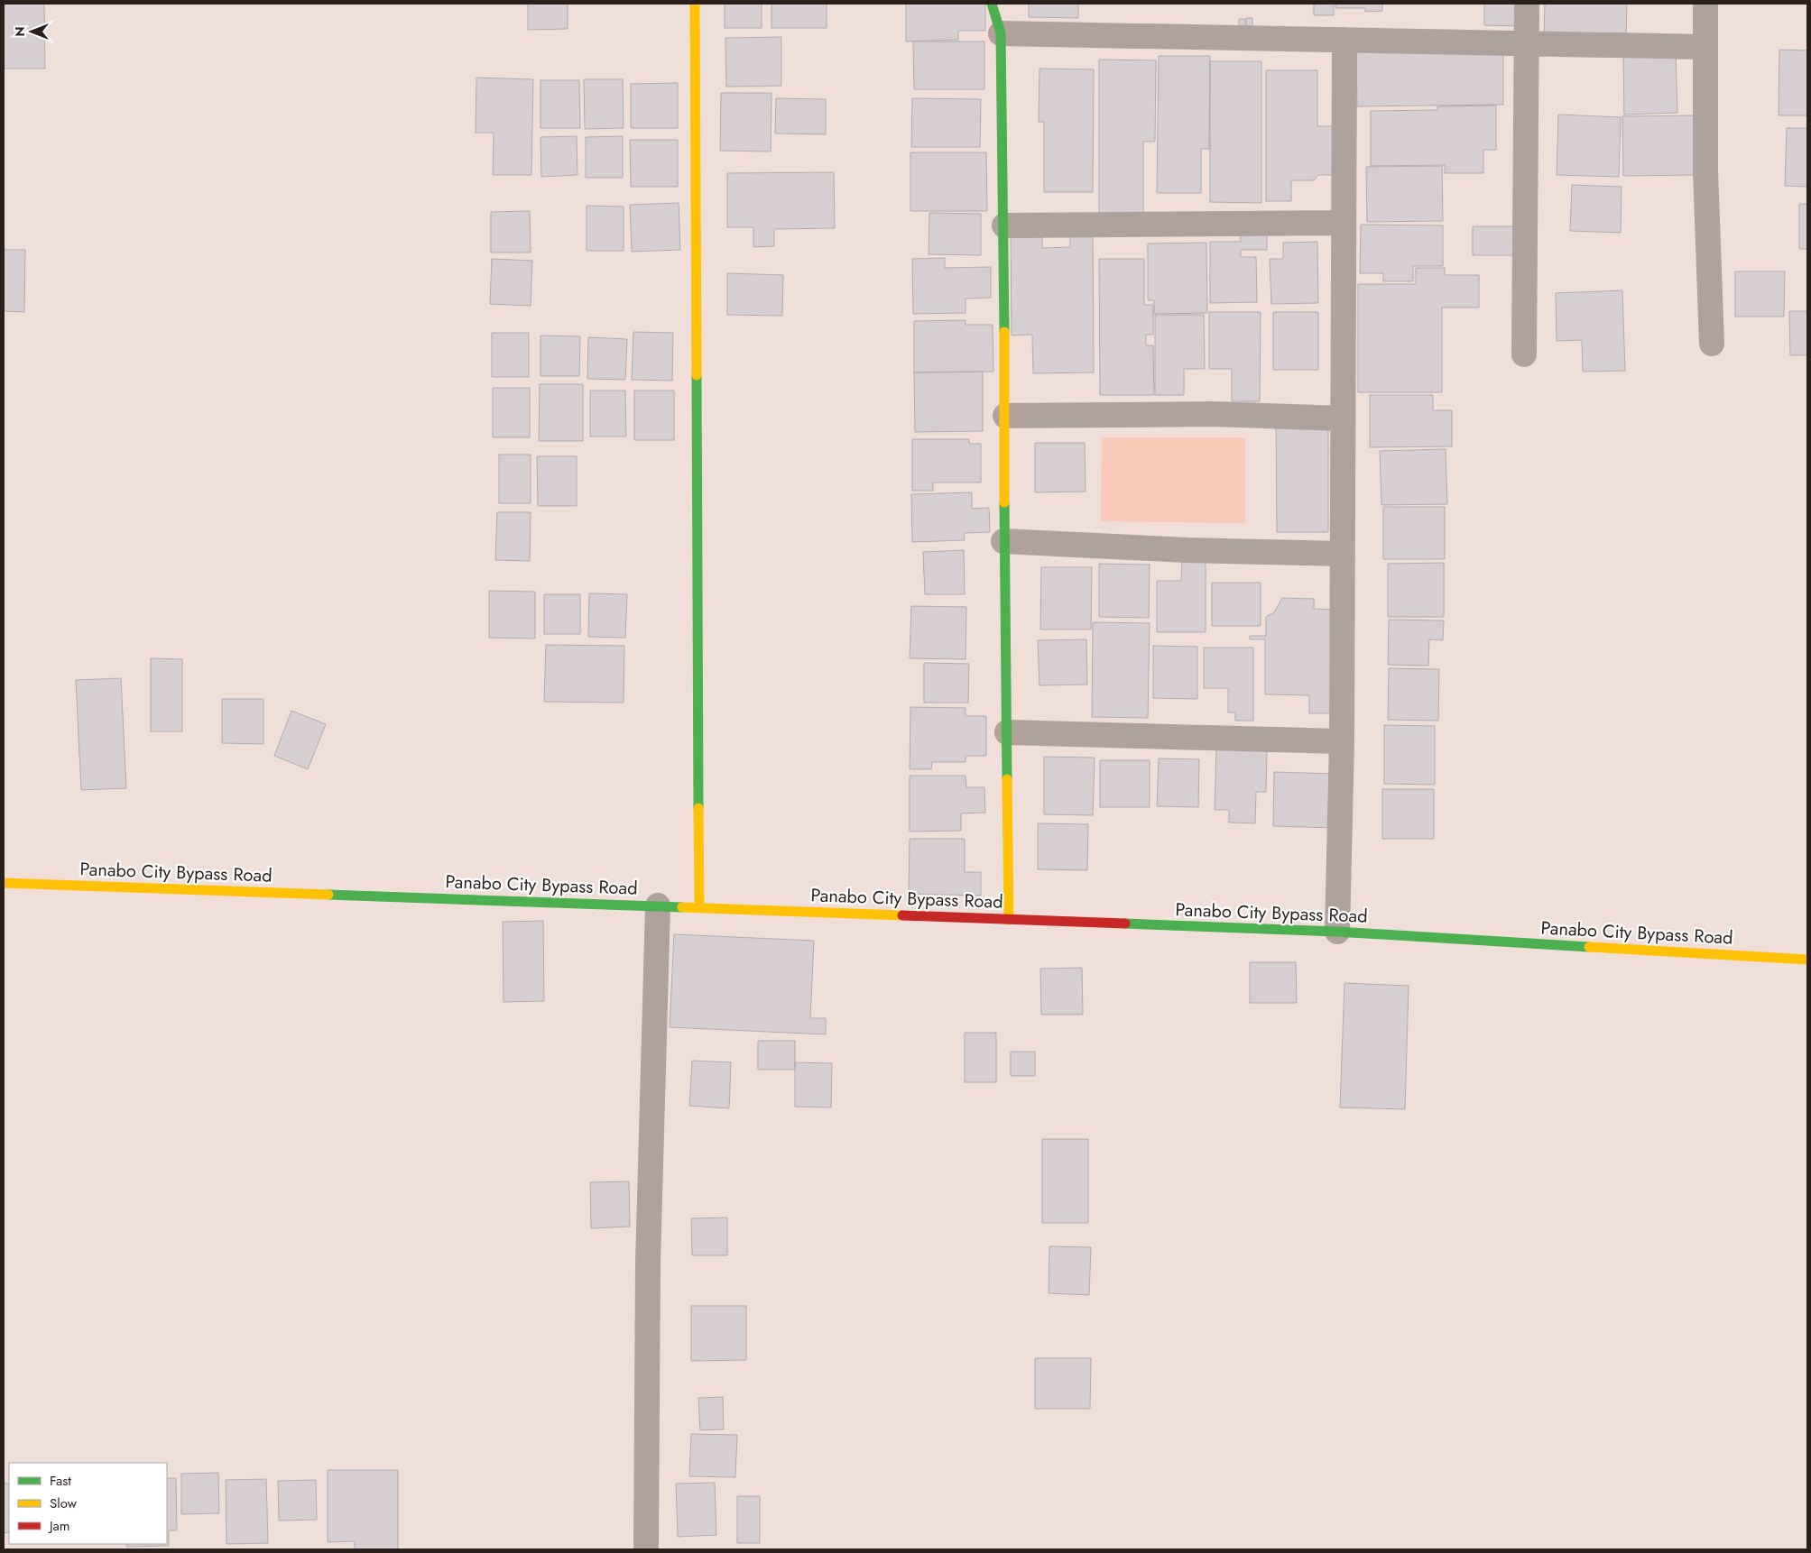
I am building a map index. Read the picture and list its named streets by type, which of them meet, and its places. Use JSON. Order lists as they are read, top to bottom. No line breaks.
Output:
{"streets":{"street":["Panabo City Bypass Road"]},"legend":["Fast","Slow","Jam"],"north":"left"}
